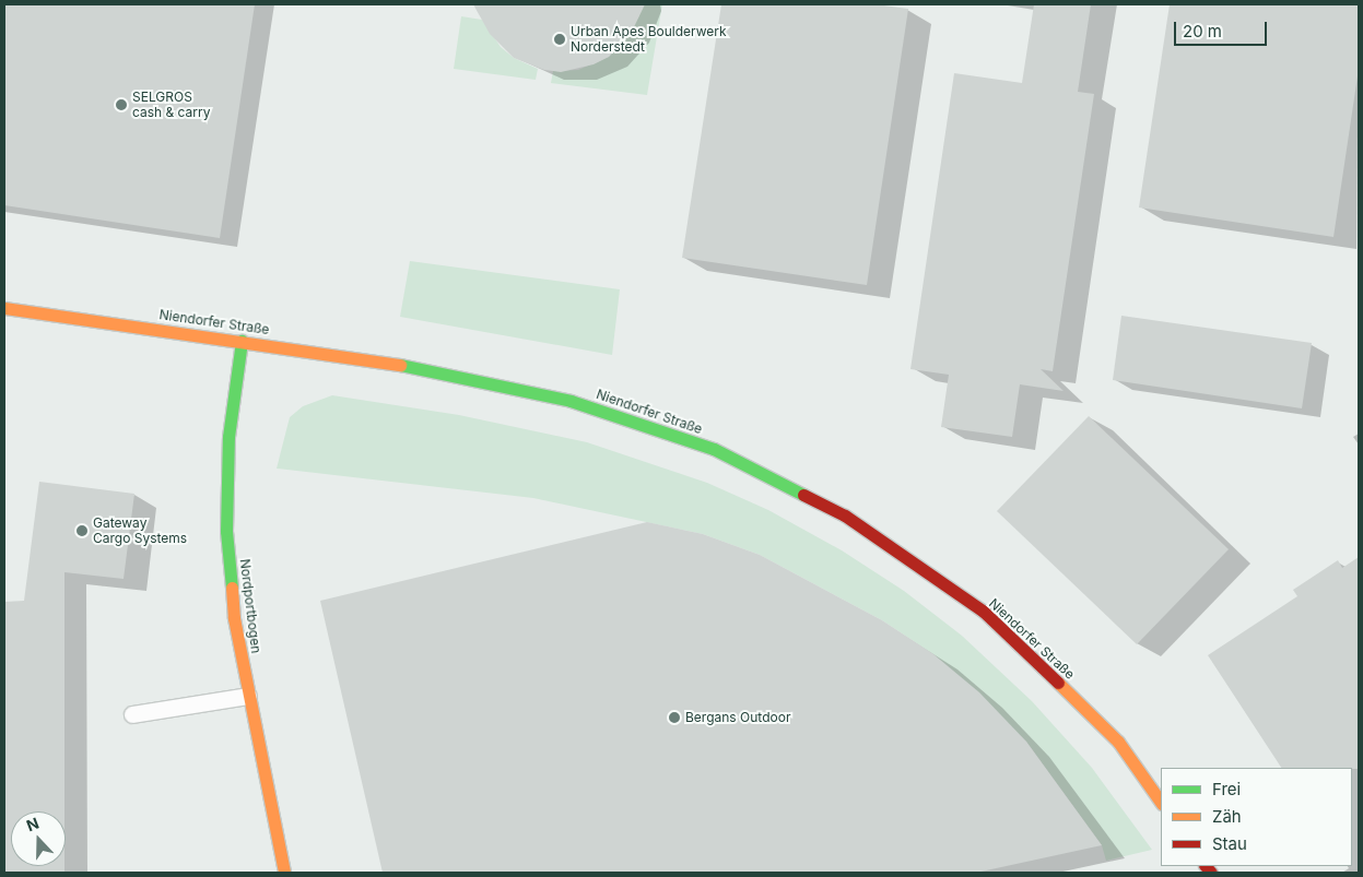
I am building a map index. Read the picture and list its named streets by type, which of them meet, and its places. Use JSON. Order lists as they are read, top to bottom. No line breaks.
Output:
{"streets":{"main road":["Niendorfer Straße","Nordportbogen"]},"crossings":[["Niendorfer Straße","Nordportbogen"]],"places":["Urban Apes Boulderwerk Norderstedt","SELGROS cash & carry","Gateway Cargo Systems","Bergans Outdoor"],"legend":["Frei","Zäh","Stau"],"scale_bar":"20 m","north":"top"}
